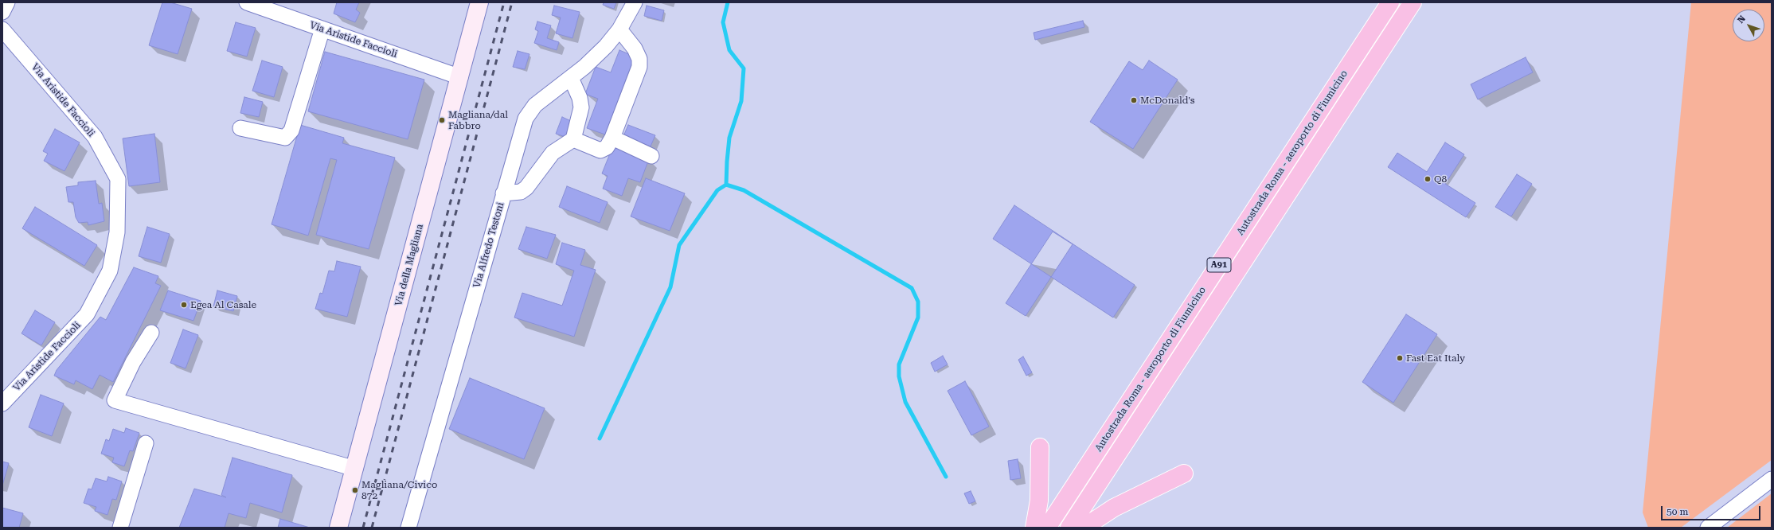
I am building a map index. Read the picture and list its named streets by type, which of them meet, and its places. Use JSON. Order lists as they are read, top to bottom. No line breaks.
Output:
{"streets":{"highway":["Autostrada Roma - aeroporto di Fiumicino","A91"],"main road":["Via della Magliana"],"street":["Via Aristide Faccioli","Via Alfredo Testoni"]},"crossings":[["Via Aristide Faccioli","Via della Magliana"]],"places":["McDonald's","Magliana/dal Fabbro","Q8","Egea Al Casale","Fast Eat Italy","Magliana/Civico 872"],"scale_bar":"50 m","north":"top left"}
